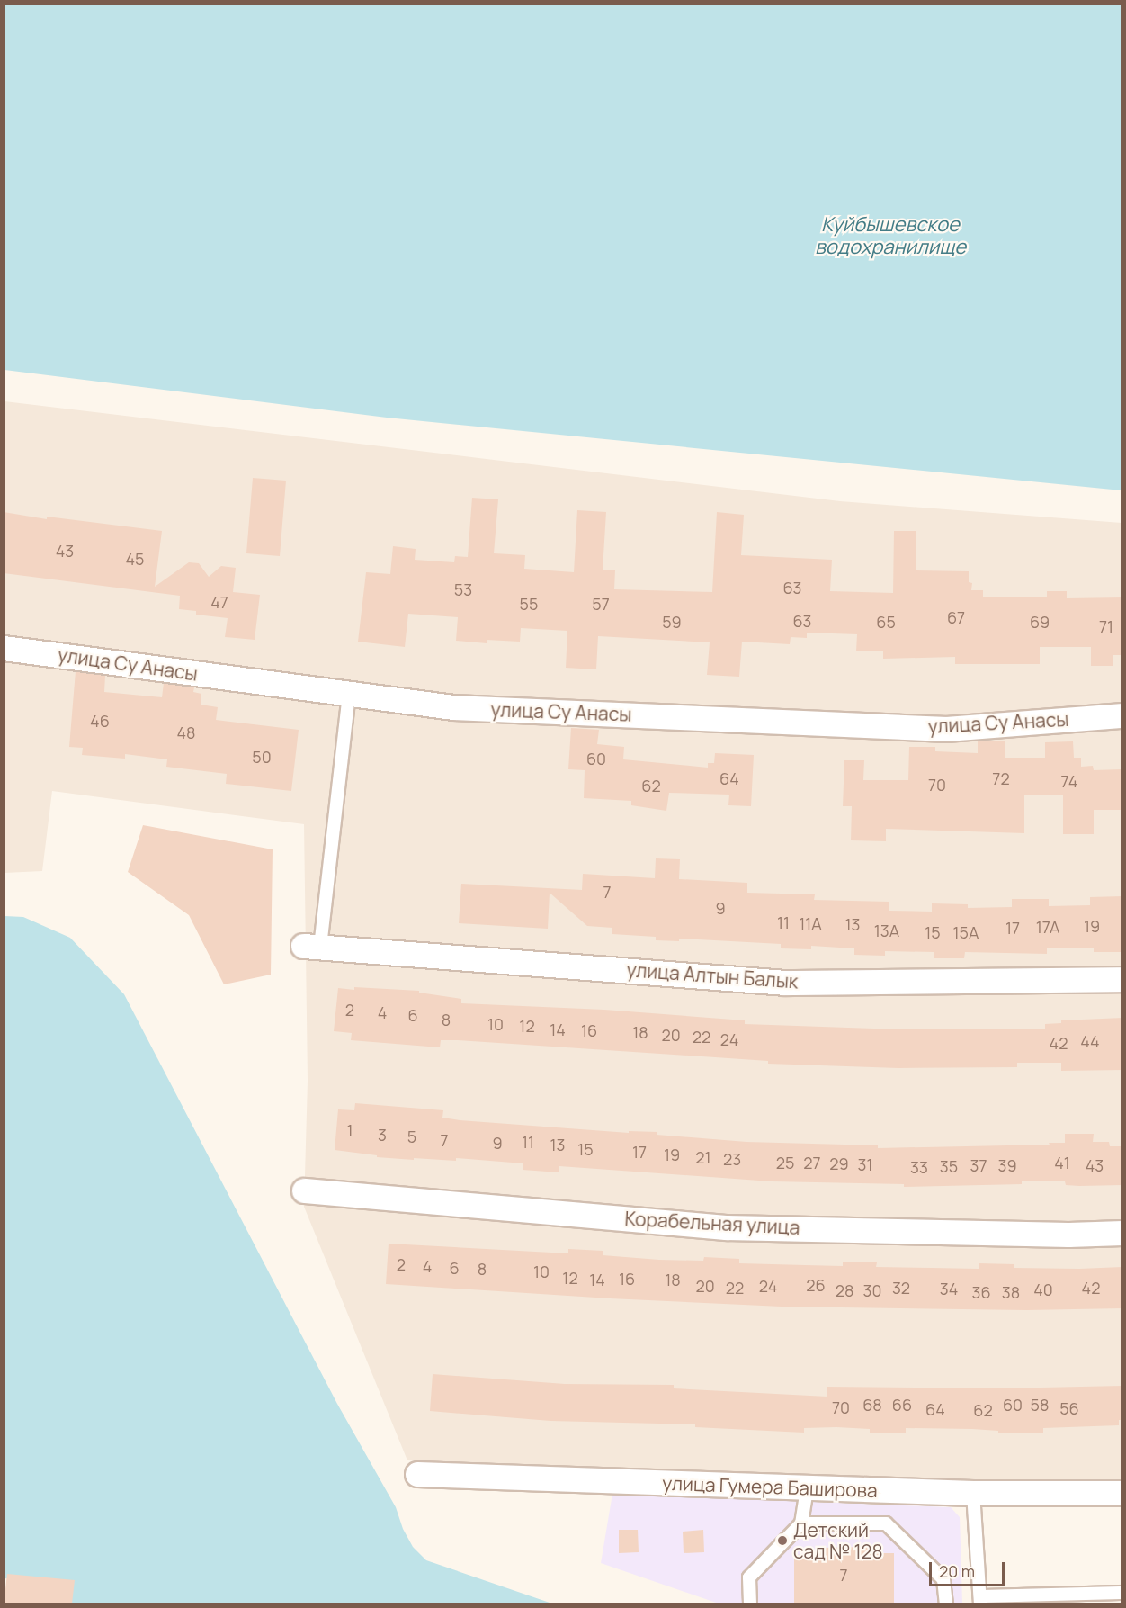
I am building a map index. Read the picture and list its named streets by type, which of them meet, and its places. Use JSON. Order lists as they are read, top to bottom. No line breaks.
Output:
{"streets":{"street":["улица Су Анасы","улица Алтын Балык","Корабельная улица","улица Гумера Баширова"]},"water":["Куйбышевское водохранилище"],"places":["Детский сад № 128"],"house_numbers":["43","45","63","53","47","55","57","67","63","59","65","69","71","46","48","50","60","64","72","74","70","62","7","9","11","11А","13","19","17А","17","13А","15","15А","2","4","6","8","10","12","14","16","18","20","22","24","44","42","1","3","5","7","11","9","13","15","17","19","21","23","25","27","41","29","31","37","39","43","35","33","2","4","6","8","10","12","16","14","18","26","20","24","22","32","42","34","40","28","30","36","38","68","66","60","58","70","56","64","62","7"],"scale_bar":"20 m"}
